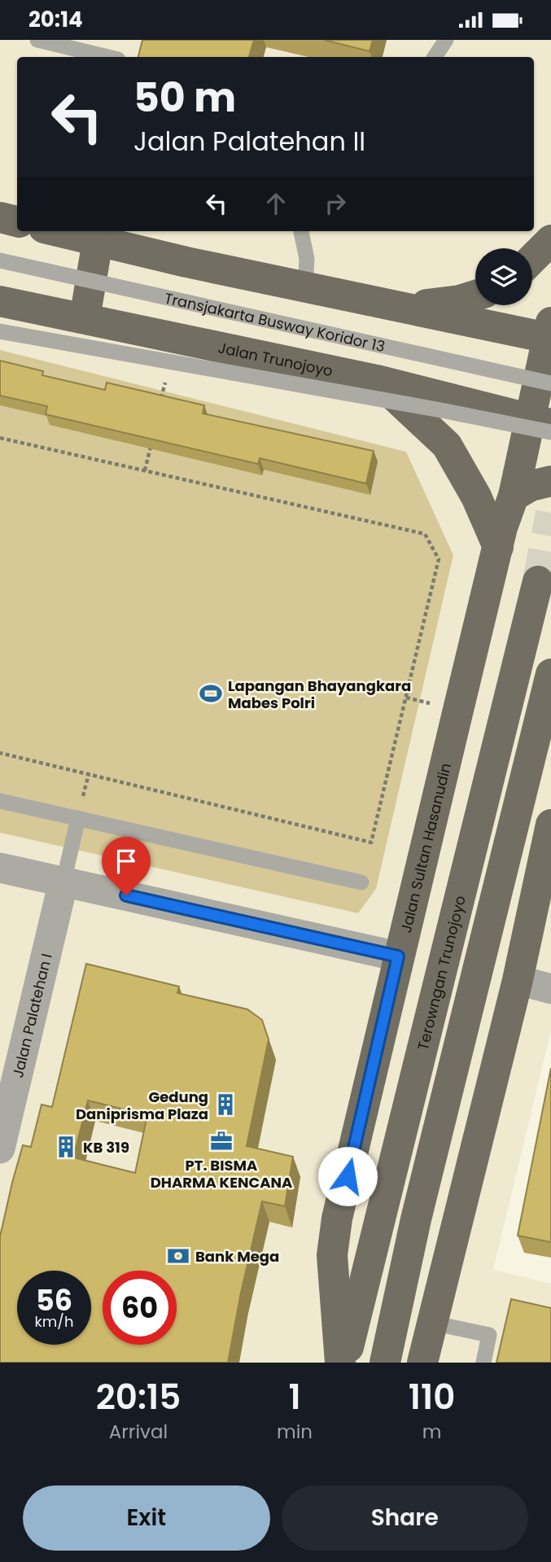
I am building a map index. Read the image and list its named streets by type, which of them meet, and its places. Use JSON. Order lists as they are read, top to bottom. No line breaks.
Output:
{"streets":{"main road":["Jalan Trunojoyo","Jalan Sultan Hasanudin","Terowngan Trunojoyo"],"street":["Jalan Palatehan I"],"lane":["Transjakarta Busway Koridor 13"]},"crossings":[["Jalan Trunojoyo","Jalan Sultan Hasanudin"]],"places":{"sports":["Lapangan Bhayangkara Mabes Polri"],"building":["Gedung Daniprisma Plaza","KB 319"],"office":["PT. BISMA DHARMA KENCANA"],"bank":["Bank Mega"]},"page":{"status":"20:14","turn":["50 m","Jalan Palatehan II"],"speed":"56 km/h","limit":"60","eta":["20:15","Arrival","1","min","110","m"],"buttons":["Exit","Share"]}}
